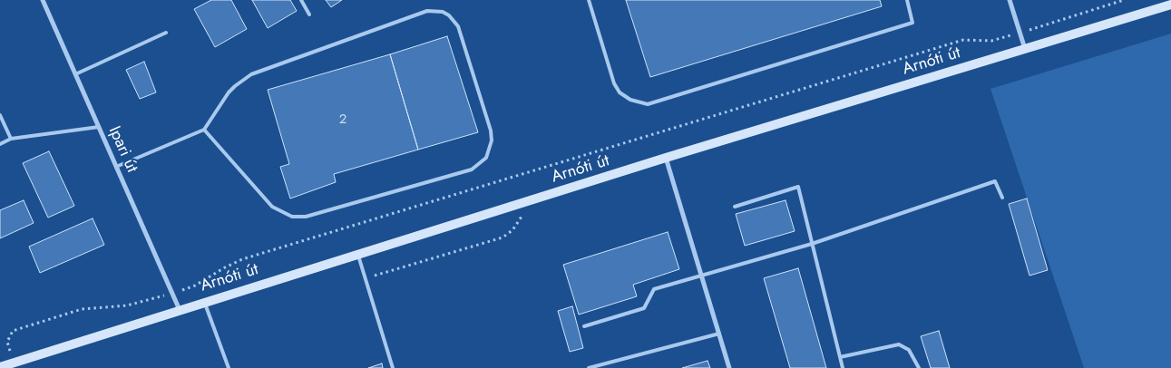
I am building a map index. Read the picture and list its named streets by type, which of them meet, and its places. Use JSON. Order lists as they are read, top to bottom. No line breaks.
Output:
{"streets":{"main road":["Arnóti út"],"street":["Ipari út"]},"crossings":[["Arnóti út","Ipari út"]],"house_numbers":["2"]}
